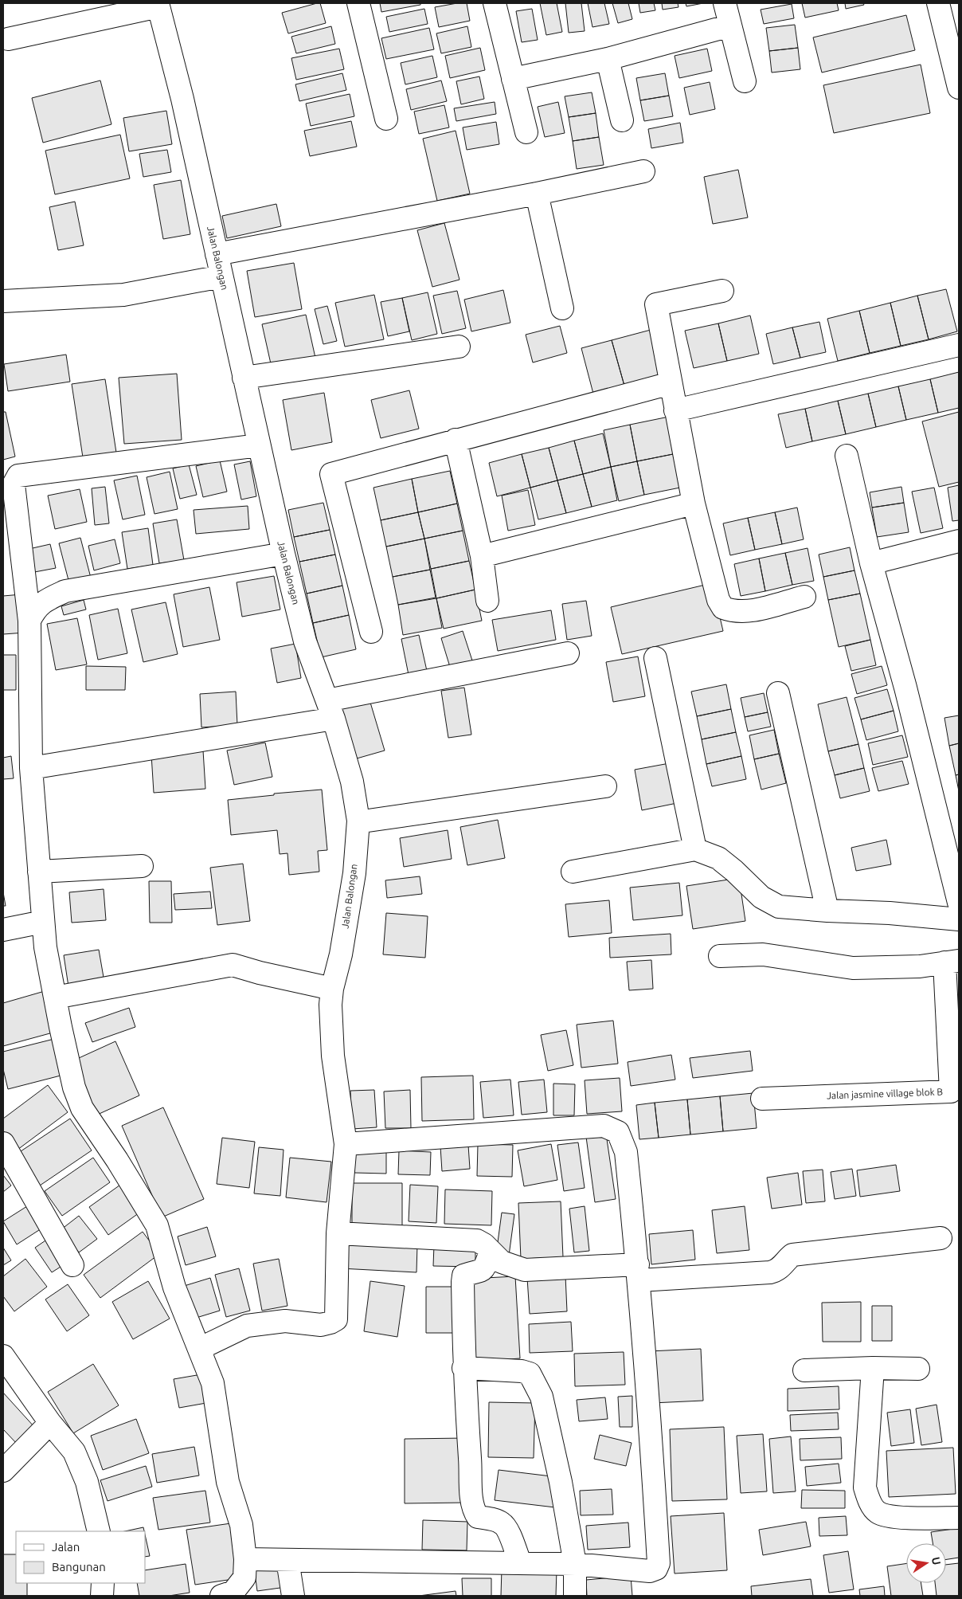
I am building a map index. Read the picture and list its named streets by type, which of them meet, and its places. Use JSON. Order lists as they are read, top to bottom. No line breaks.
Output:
{"streets":{"street":["Jalan Balongan","Jalan jasmine village blok B"]},"legend":["Jalan","Bangunan"],"north":"right"}
